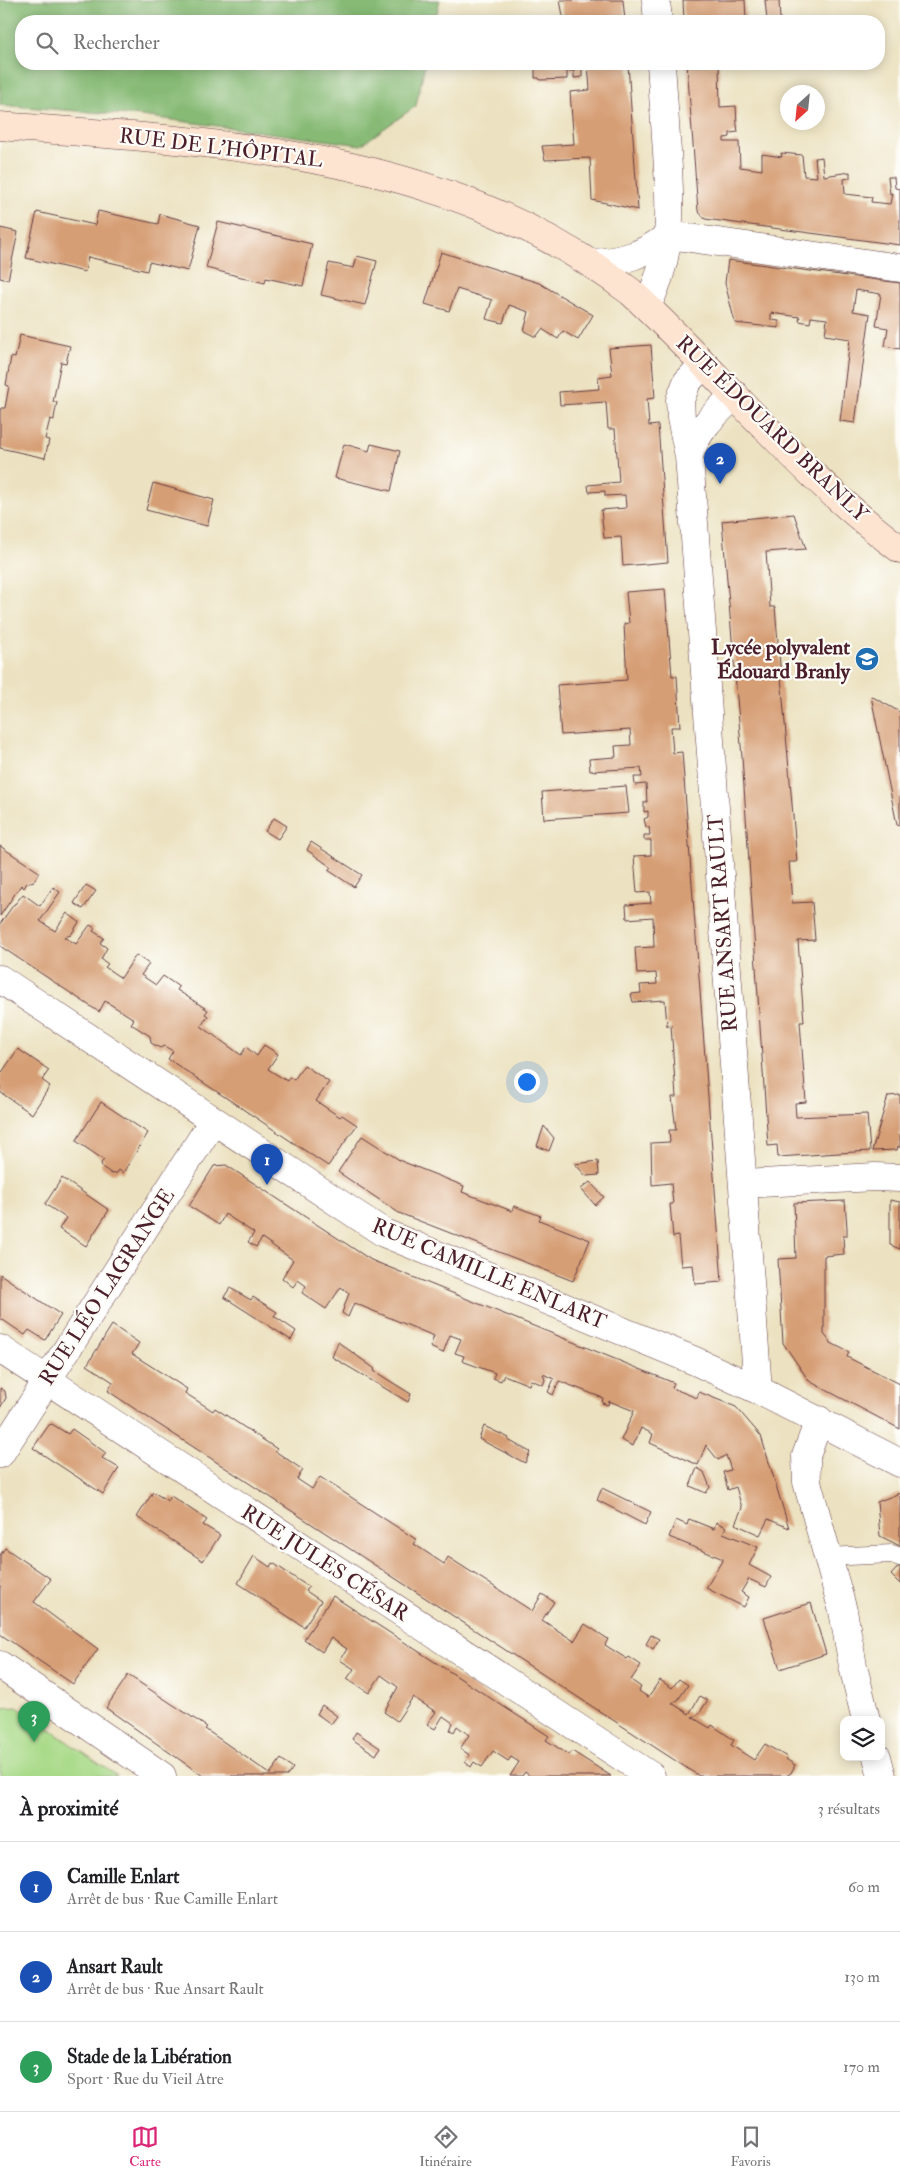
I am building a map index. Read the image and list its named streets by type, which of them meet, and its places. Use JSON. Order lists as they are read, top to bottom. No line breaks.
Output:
{"streets":{"street":["RUE DE L'HÔPITAL","RUE ÉDOUARD BRANLY","RUE ANSART RAULT","RUE CAMILLE ENLART","RUE LÉO LAGRANGE","RUE JULES CÉSAR"]},"crossings":[["RUE DE L'HÔPITAL","RUE ÉDOUARD BRANLY"],["RUE ÉDOUARD BRANLY","RUE ANSART RAULT"],["RUE ANSART RAULT","RUE CAMILLE ENLART"],["RUE CAMILLE ENLART","RUE LÉO LAGRANGE"],["RUE LÉO LAGRANGE","RUE JULES CÉSAR"]],"places":{"school or university":["Lycée polyvalent Édouard Branly"]},"north":"bottom left","page":{"search":"Rechercher","pins":["2","1","3"],"heading":["À proximité","3 résultats"],"list":[{"mark":"1","name":"Camille Enlart","note":"Arrêt de bus · Rue Camille Enlart","value":"60 m"},{"mark":"2","name":"Ansart Rault","note":"Arrêt de bus · Rue Ansart Rault","value":"130 m"},{"mark":"3","name":"Stade de la Libération","note":"Sport · Rue du Vieil Atre","value":"170 m"}],"nav":["Carte","Itinéraire","Favoris"]}}
